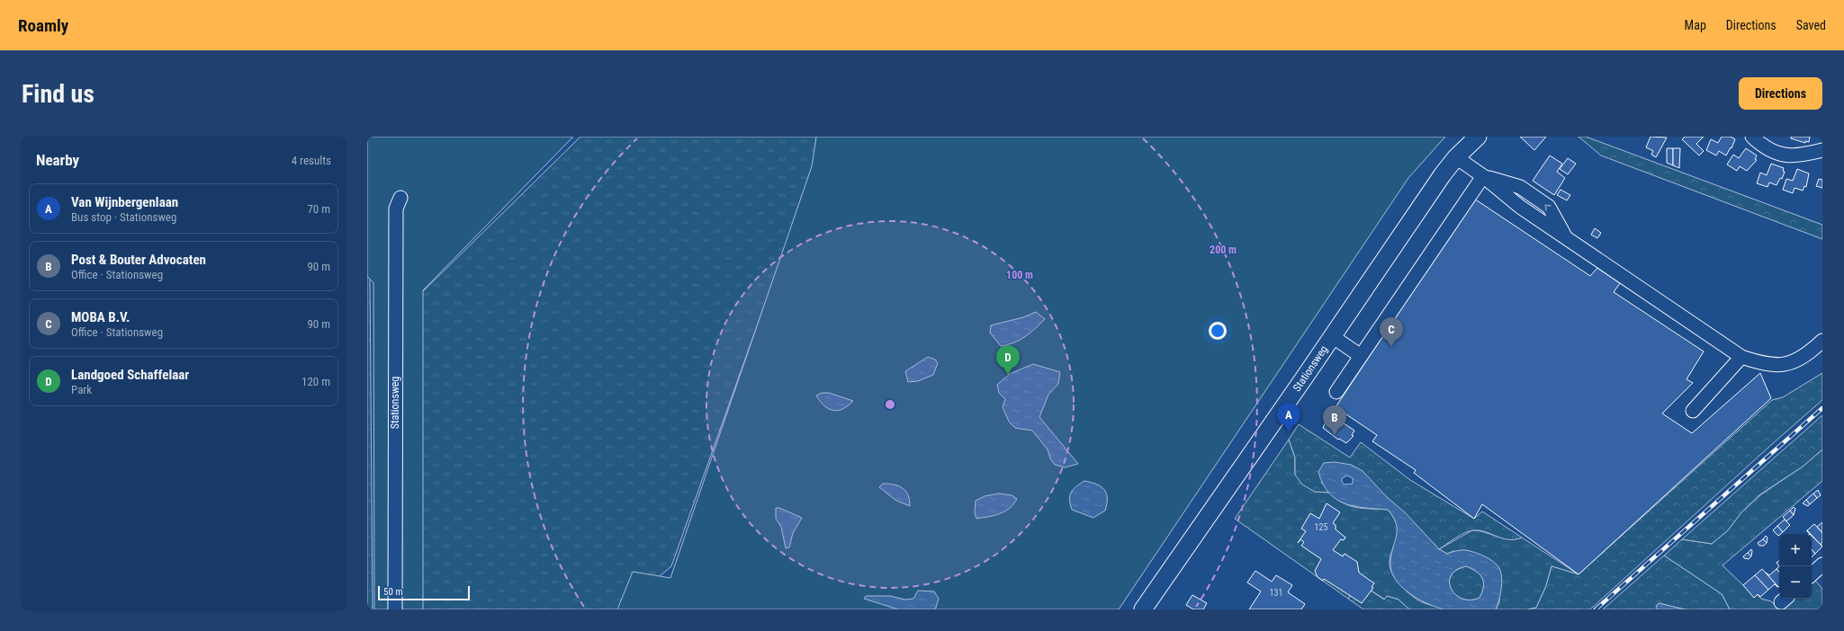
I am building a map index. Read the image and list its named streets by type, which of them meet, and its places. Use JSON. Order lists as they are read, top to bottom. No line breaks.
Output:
{"streets":{"main road":["Stationsweg"]},"house_numbers":["125","131"],"scale_bar":"50 m","page":{"header":"Roamly","nav":["Map","Directions","Saved"],"buttons":"Directions","title":"Find us","heading":["Nearby","4 results"],"list":[{"mark":"A","name":"Van Wijnbergenlaan","note":"Bus stop · Stationsweg","value":"70 m"},{"mark":"B","name":"Post & Bouter Advocaten","note":"Office · Stationsweg","value":"90 m"},{"mark":"C","name":"MOBA B.V.","note":"Office · Stationsweg","value":"90 m"},{"mark":"D","name":"Landgoed Schaffelaar","note":"Park","value":"120 m"}],"pins":["C","D","A","B"],"map_buttons":["+","−"],"scale":"50 m"},"rings":["200 m","100 m"]}
